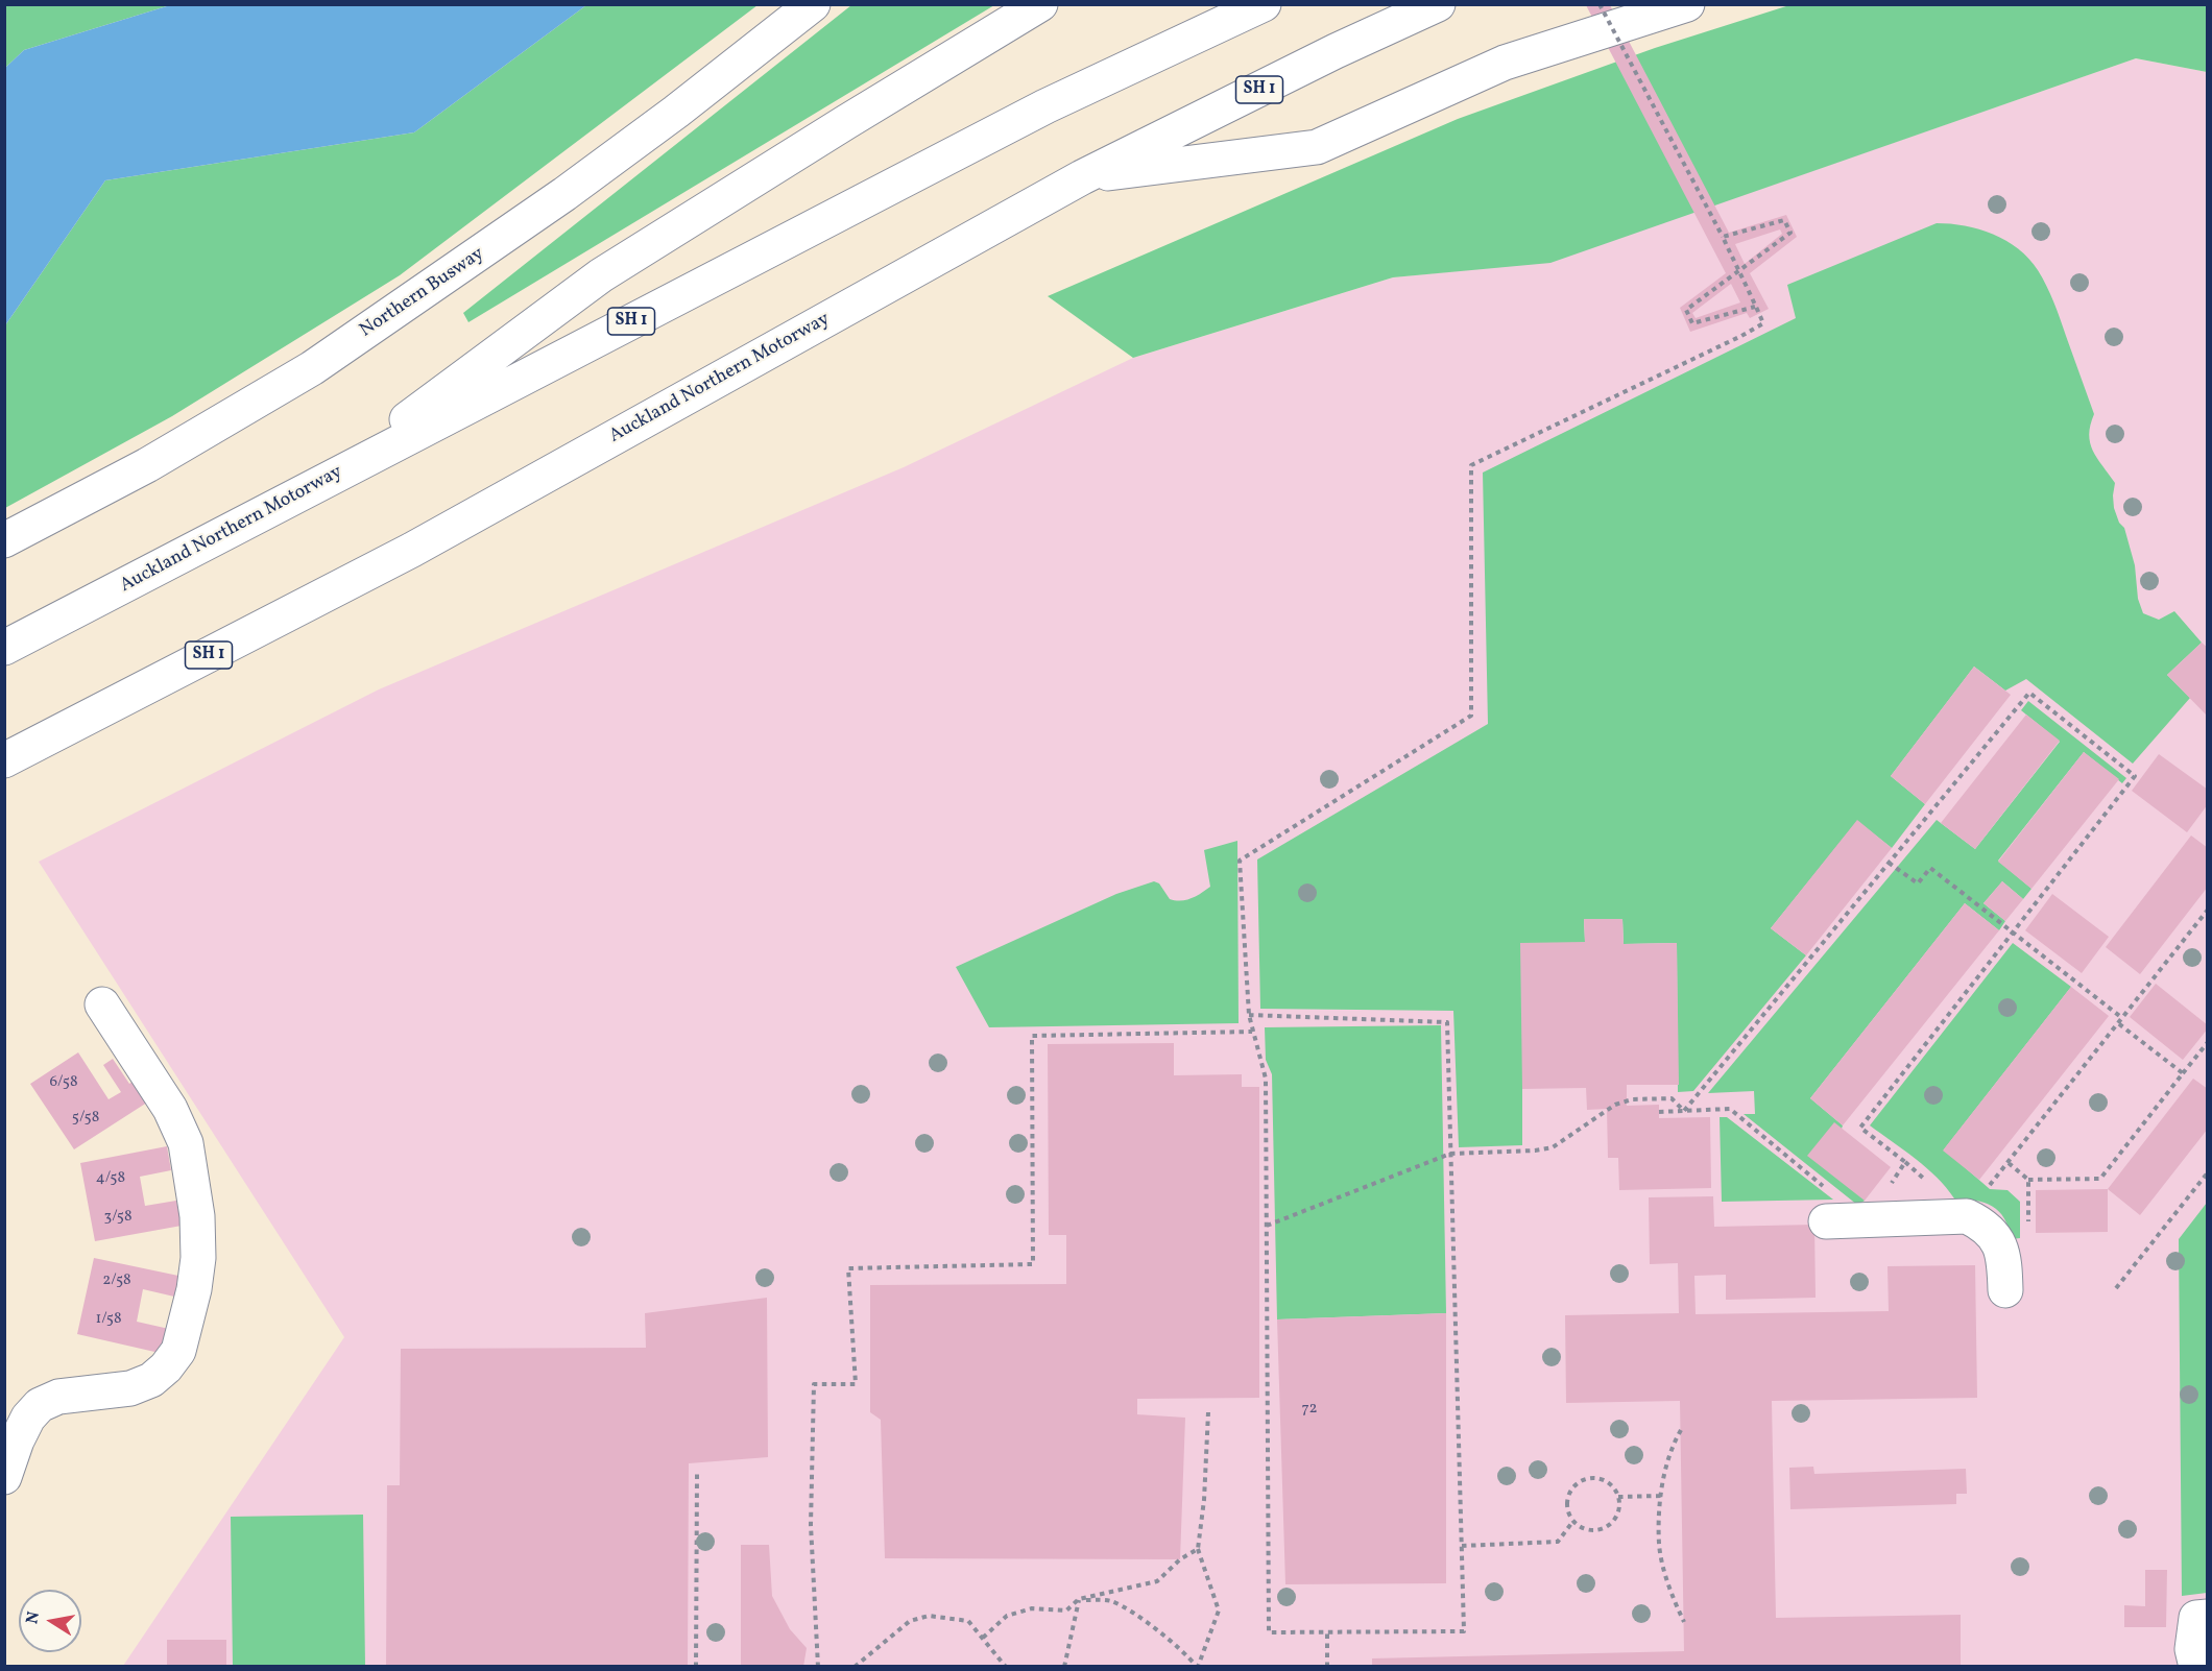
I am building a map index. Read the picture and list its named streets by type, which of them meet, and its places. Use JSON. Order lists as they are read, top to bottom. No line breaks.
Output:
{"streets":{"main road":["SH 1","Northern Busway","Auckland Northern Motorway"]},"house_numbers":["6/58","5/58","4/58","3/58","2/58","1/58","72"],"north":"left"}
